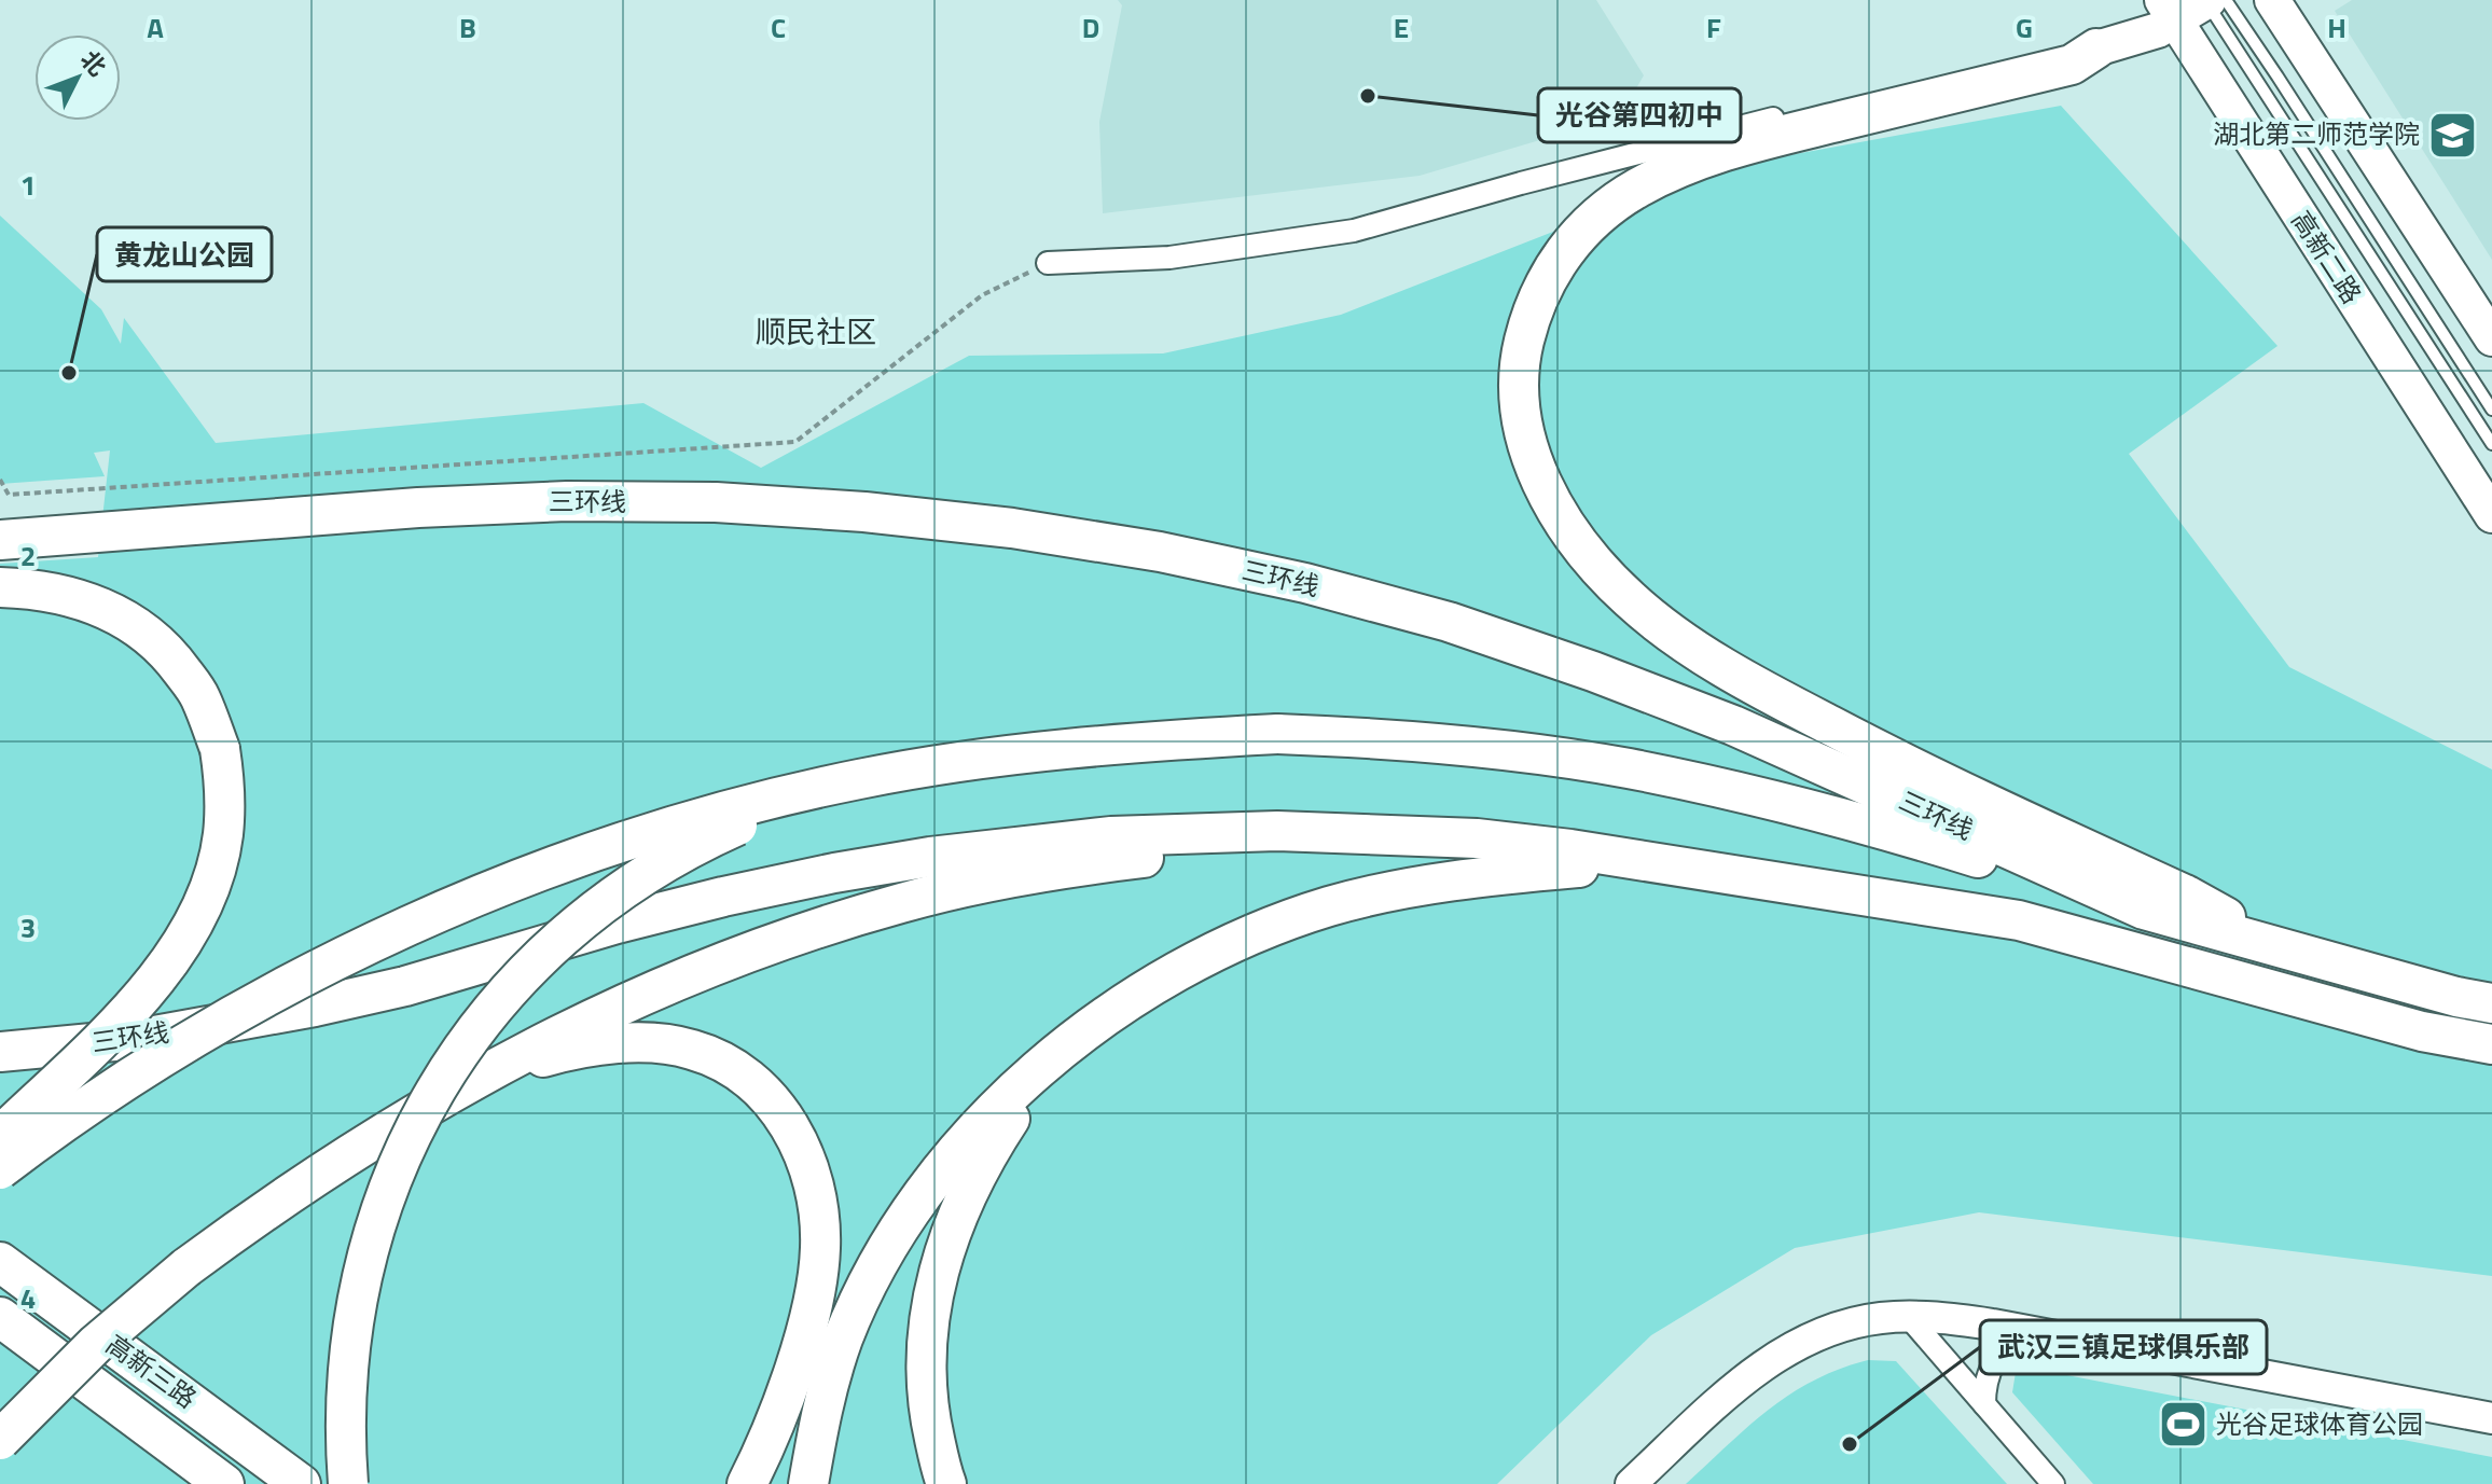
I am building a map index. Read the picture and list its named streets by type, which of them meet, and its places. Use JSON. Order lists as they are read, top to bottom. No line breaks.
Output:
{"streets":{"highway":["三环线","高新三路"],"main road":["高新二路"]},"districts":["顺民社区"],"places":{"other":["光谷第四初中","黄龙山公园","武汉三镇足球俱乐部"],"school or university":["湖北第二师范学院"],"sports":["光谷足球体育公园"]},"north":"top right","grid":{"columns":["A","B","C","D","E","F","G","H"],"rows":["1","2","3","4"]}}
